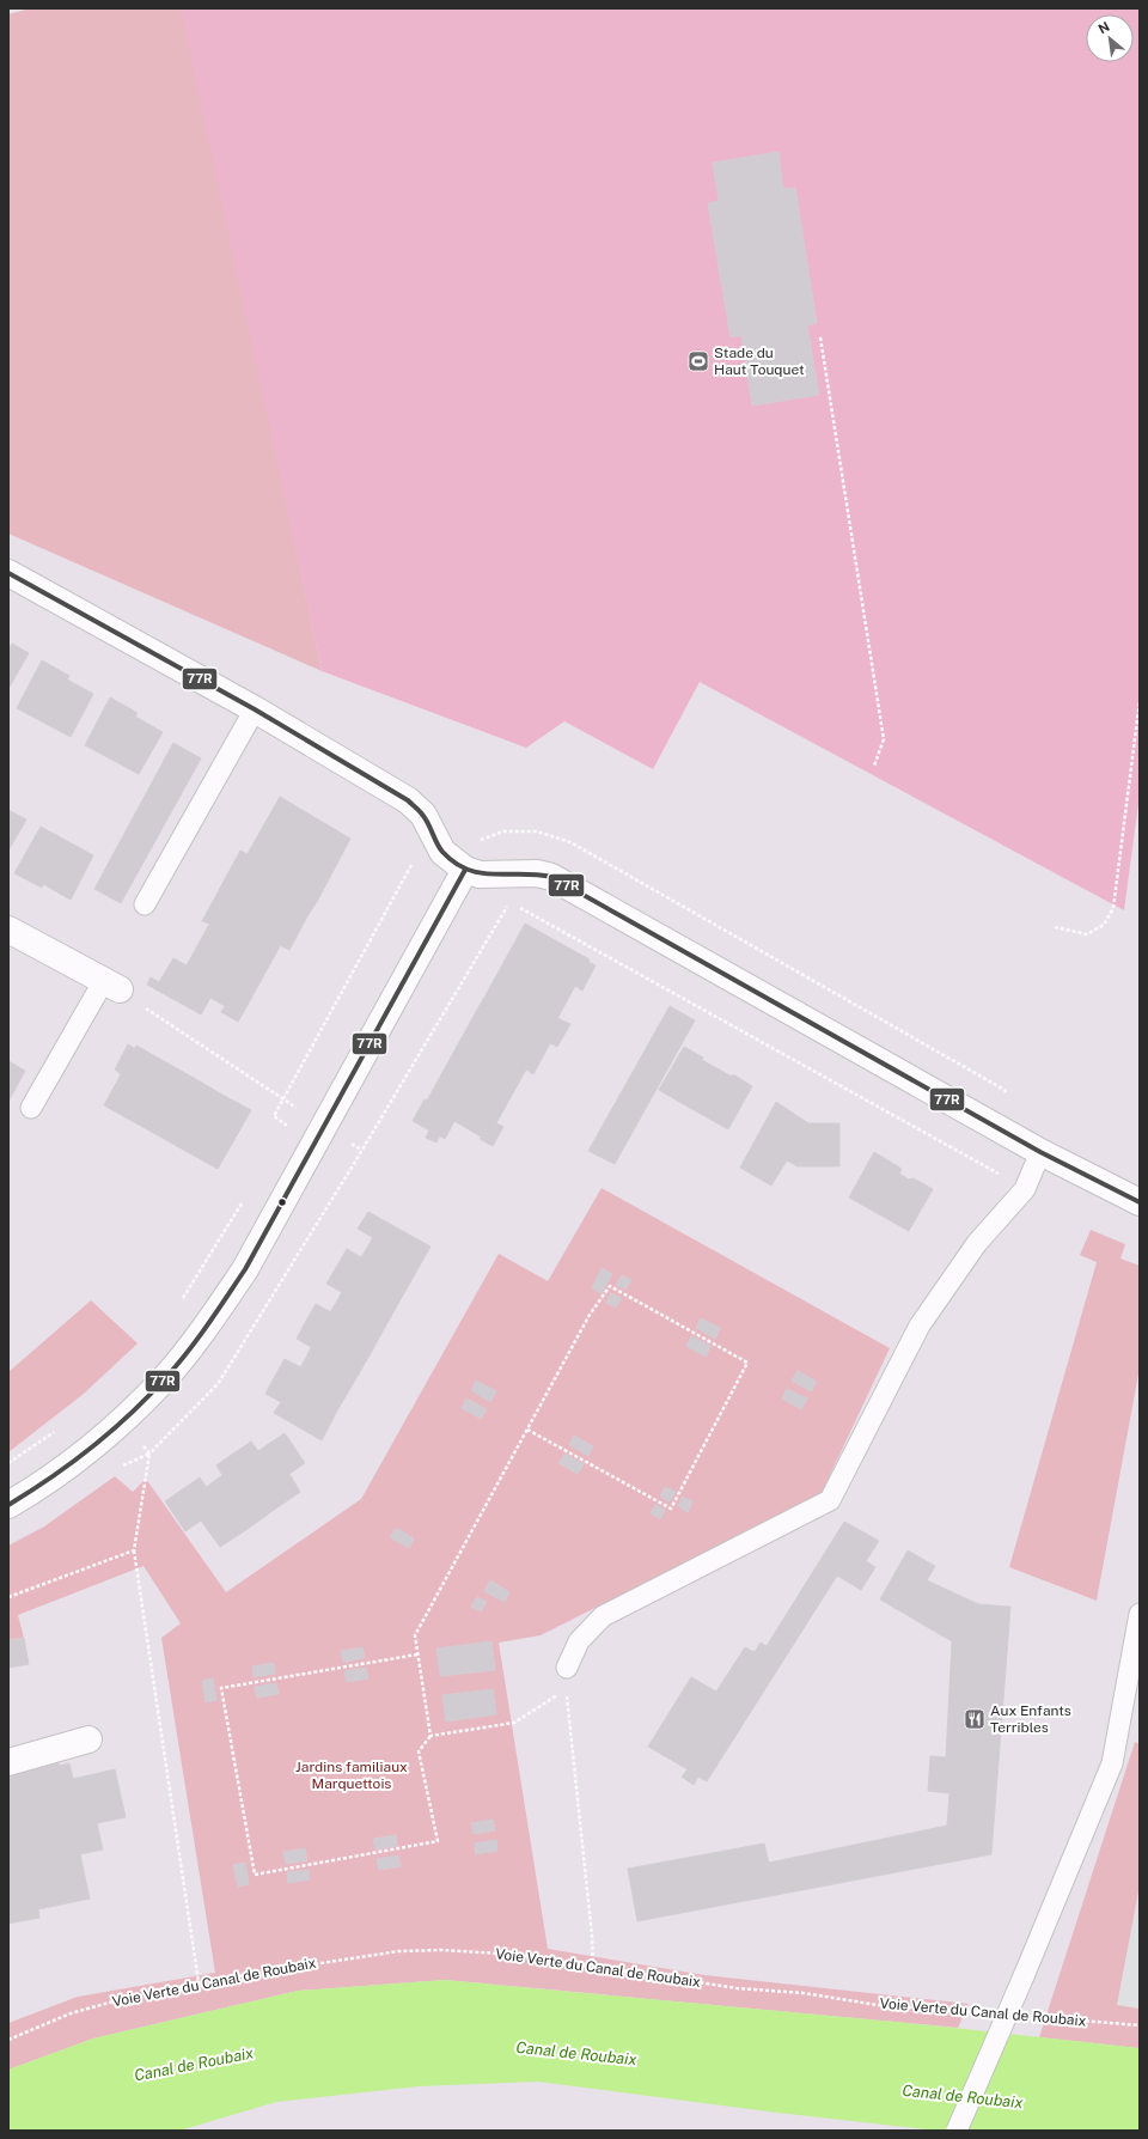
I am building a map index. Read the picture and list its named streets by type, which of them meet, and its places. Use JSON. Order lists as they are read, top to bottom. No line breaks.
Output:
{"streets":{"path":["Voie Verte du Canal de Roubaix"]},"water":["Canal de Roubaix"],"parks":["Jardins familiaux Marquettois"],"places":{"sports":["Stade du Haut Touquet"],"restaurant":["Aux Enfants Terribles"]},"lines":["transit line 77R"],"north":"top left"}
